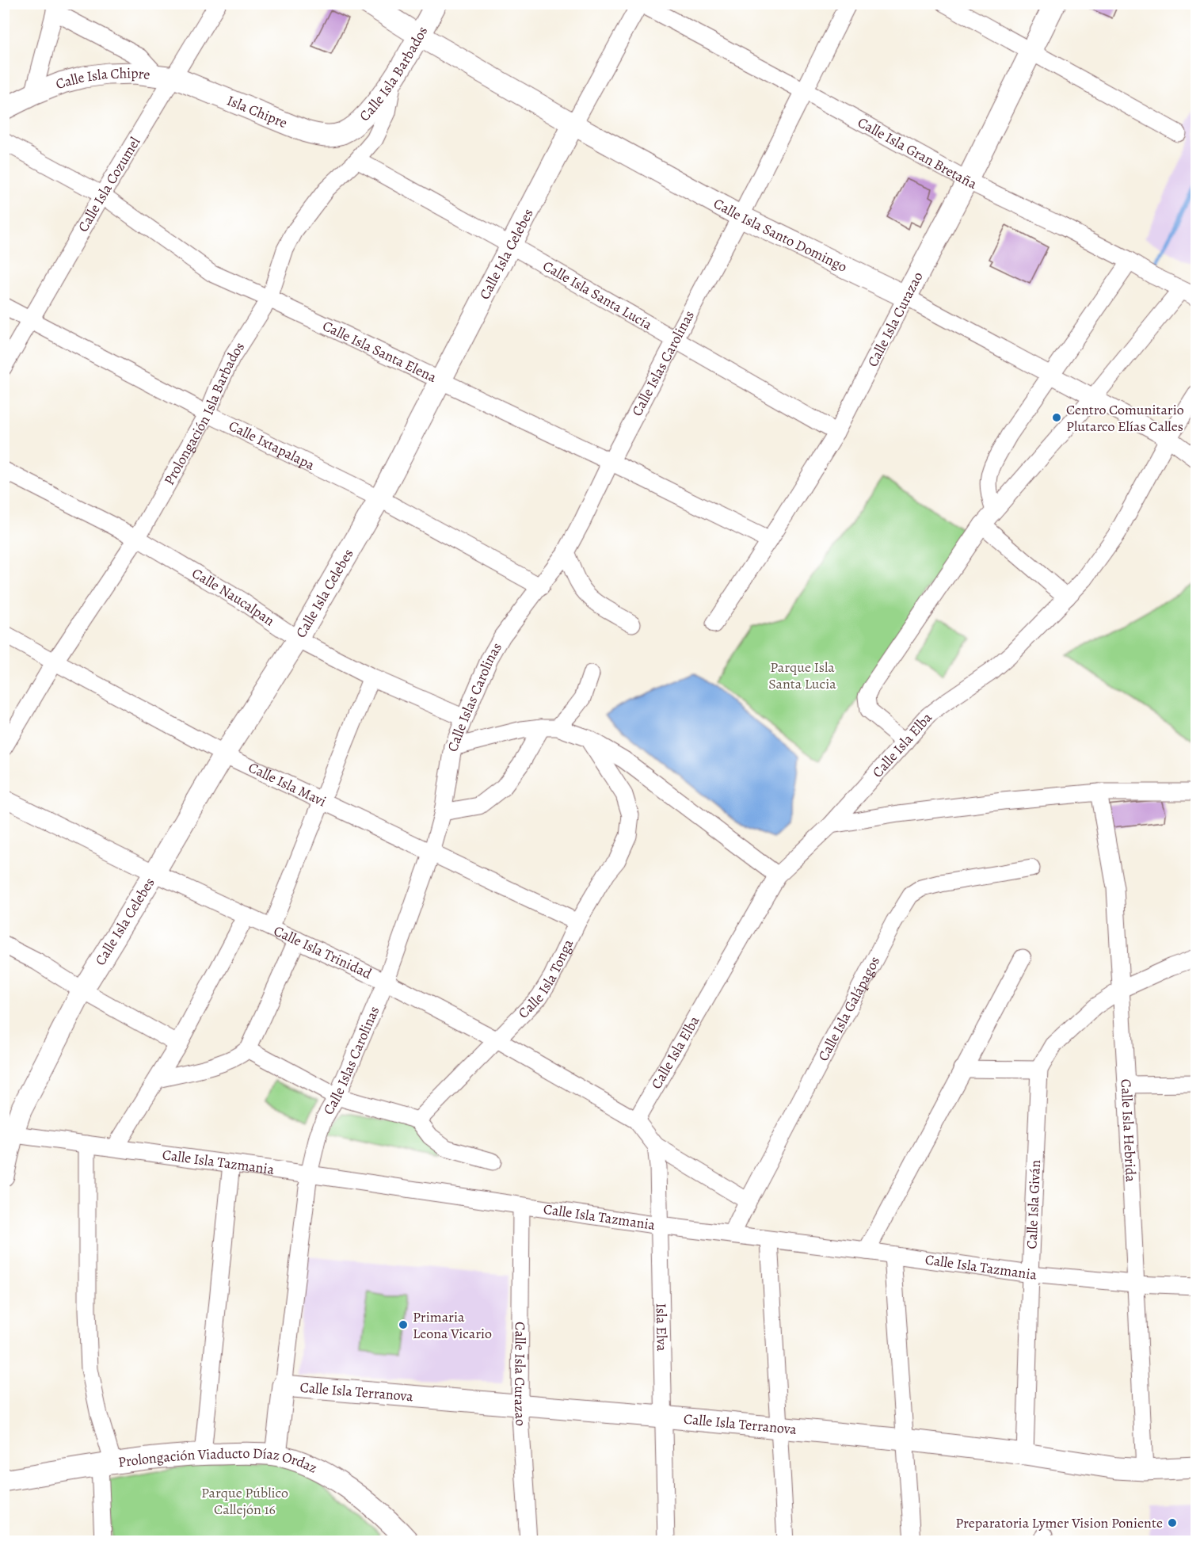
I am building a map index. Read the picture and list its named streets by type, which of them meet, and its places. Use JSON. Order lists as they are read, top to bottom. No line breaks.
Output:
{"streets":{"street":["Calle Isla Barbados","Calle Isla Chipre","Isla Chipre","Calle Isla Gran Bretaña","Calle Isla Cozumel","Calle Isla Santo Domingo","Calle Isla Celebes","Calle Isla Santa Lucía","Calle Isla Curazao","Calle Isla Santa Elena","Calle Islas Carolinas","Prolongación Isla Barbados","Calle Ixtapalapa","Calle Naucalpan","Calle Isla Elba","Calle Isla Mavi","Calle Isla Trinidad","Calle Isla Tonga","Calle Isla Galápagos","Calle Isla Hebrida","Calle Isla Tazmania","Calle Isla Giván","Isla Elva","Calle Isla Terranova","Prolongación Viaducto Díaz Ordaz"]},"crossings":[["Calle Isla Barbados","Isla Chipre"],["Calle Isla Barbados","Calle Isla Santo Domingo"],["Calle Isla Barbados","Prolongación Isla Barbados"],["Calle Isla Chipre","Isla Chipre"],["Calle Isla Chipre","Calle Isla Cozumel"],["Isla Chipre","Calle Isla Cozumel"],["Calle Isla Gran Bretaña","Calle Isla Celebes"],["Calle Isla Gran Bretaña","Calle Isla Curazao"],["Calle Isla Gran Bretaña","Calle Islas Carolinas"],["Calle Isla Cozumel","Calle Isla Santa Elena"],["Calle Isla Cozumel","Calle Ixtapalapa"],["Calle Isla Santo Domingo","Calle Isla Celebes"],["Calle Isla Santo Domingo","Calle Isla Curazao"],["Calle Isla Santo Domingo","Calle Islas Carolinas"],["Calle Isla Santo Domingo","Calle Isla Elba"],["Calle Isla Celebes","Calle Isla Santa Lucía"],["Calle Isla Celebes","Calle Isla Santa Elena"],["Calle Isla Celebes","Calle Ixtapalapa"],["Calle Isla Celebes","Calle Naucalpan"],["Calle Isla Celebes","Calle Isla Mavi"],["Calle Isla Celebes","Calle Isla Trinidad"],["Calle Isla Celebes","Calle Isla Tazmania"],["Calle Isla Santa Lucía","Calle Isla Curazao"],["Calle Isla Santa Lucía","Calle Islas Carolinas"],["Calle Isla Santa Lucía","Prolongación Isla Barbados"],["Calle Isla Curazao","Calle Isla Santa Elena"],["Calle Isla Curazao","Calle Isla Tazmania"],["Calle Isla Curazao","Calle Isla Terranova"],["Calle Isla Santa Elena","Calle Islas Carolinas"],["Calle Isla Santa Elena","Prolongación Isla Barbados"],["Calle Islas Carolinas","Calle Ixtapalapa"],["Calle Islas Carolinas","Calle Naucalpan"],["Calle Islas Carolinas","Calle Isla Mavi"],["Calle Islas Carolinas","Calle Isla Trinidad"],["Calle Islas Carolinas","Calle Isla Tazmania"],["Calle Islas Carolinas","Calle Isla Terranova"],["Calle Islas Carolinas","Prolongación Viaducto Díaz Ordaz"],["Prolongación Isla Barbados","Calle Ixtapalapa"],["Prolongación Isla Barbados","Calle Naucalpan"],["Prolongación Isla Barbados","Calle Isla Mavi"],["Calle Isla Elba","Calle Isla Trinidad"],["Calle Isla Mavi","Calle Isla Tonga"],["Calle Isla Trinidad","Calle Isla Tonga"],["Calle Isla Galápagos","Calle Isla Tazmania"],["Calle Isla Hebrida","Calle Isla Tazmania"],["Calle Isla Hebrida","Calle Isla Terranova"],["Calle Isla Tazmania","Calle Isla Giván"],["Calle Isla Tazmania","Isla Elva"],["Calle Isla Giván","Calle Isla Terranova"],["Isla Elva","Calle Isla Terranova"]],"parks":["Parque Isla Santa Lucia","Parque Público Callejón 16"],"places":["Centro Comunitario Plutarco Elías Calles","Primaria Leona Vicario","Preparatoria Lymer Vision Poniente"]}
